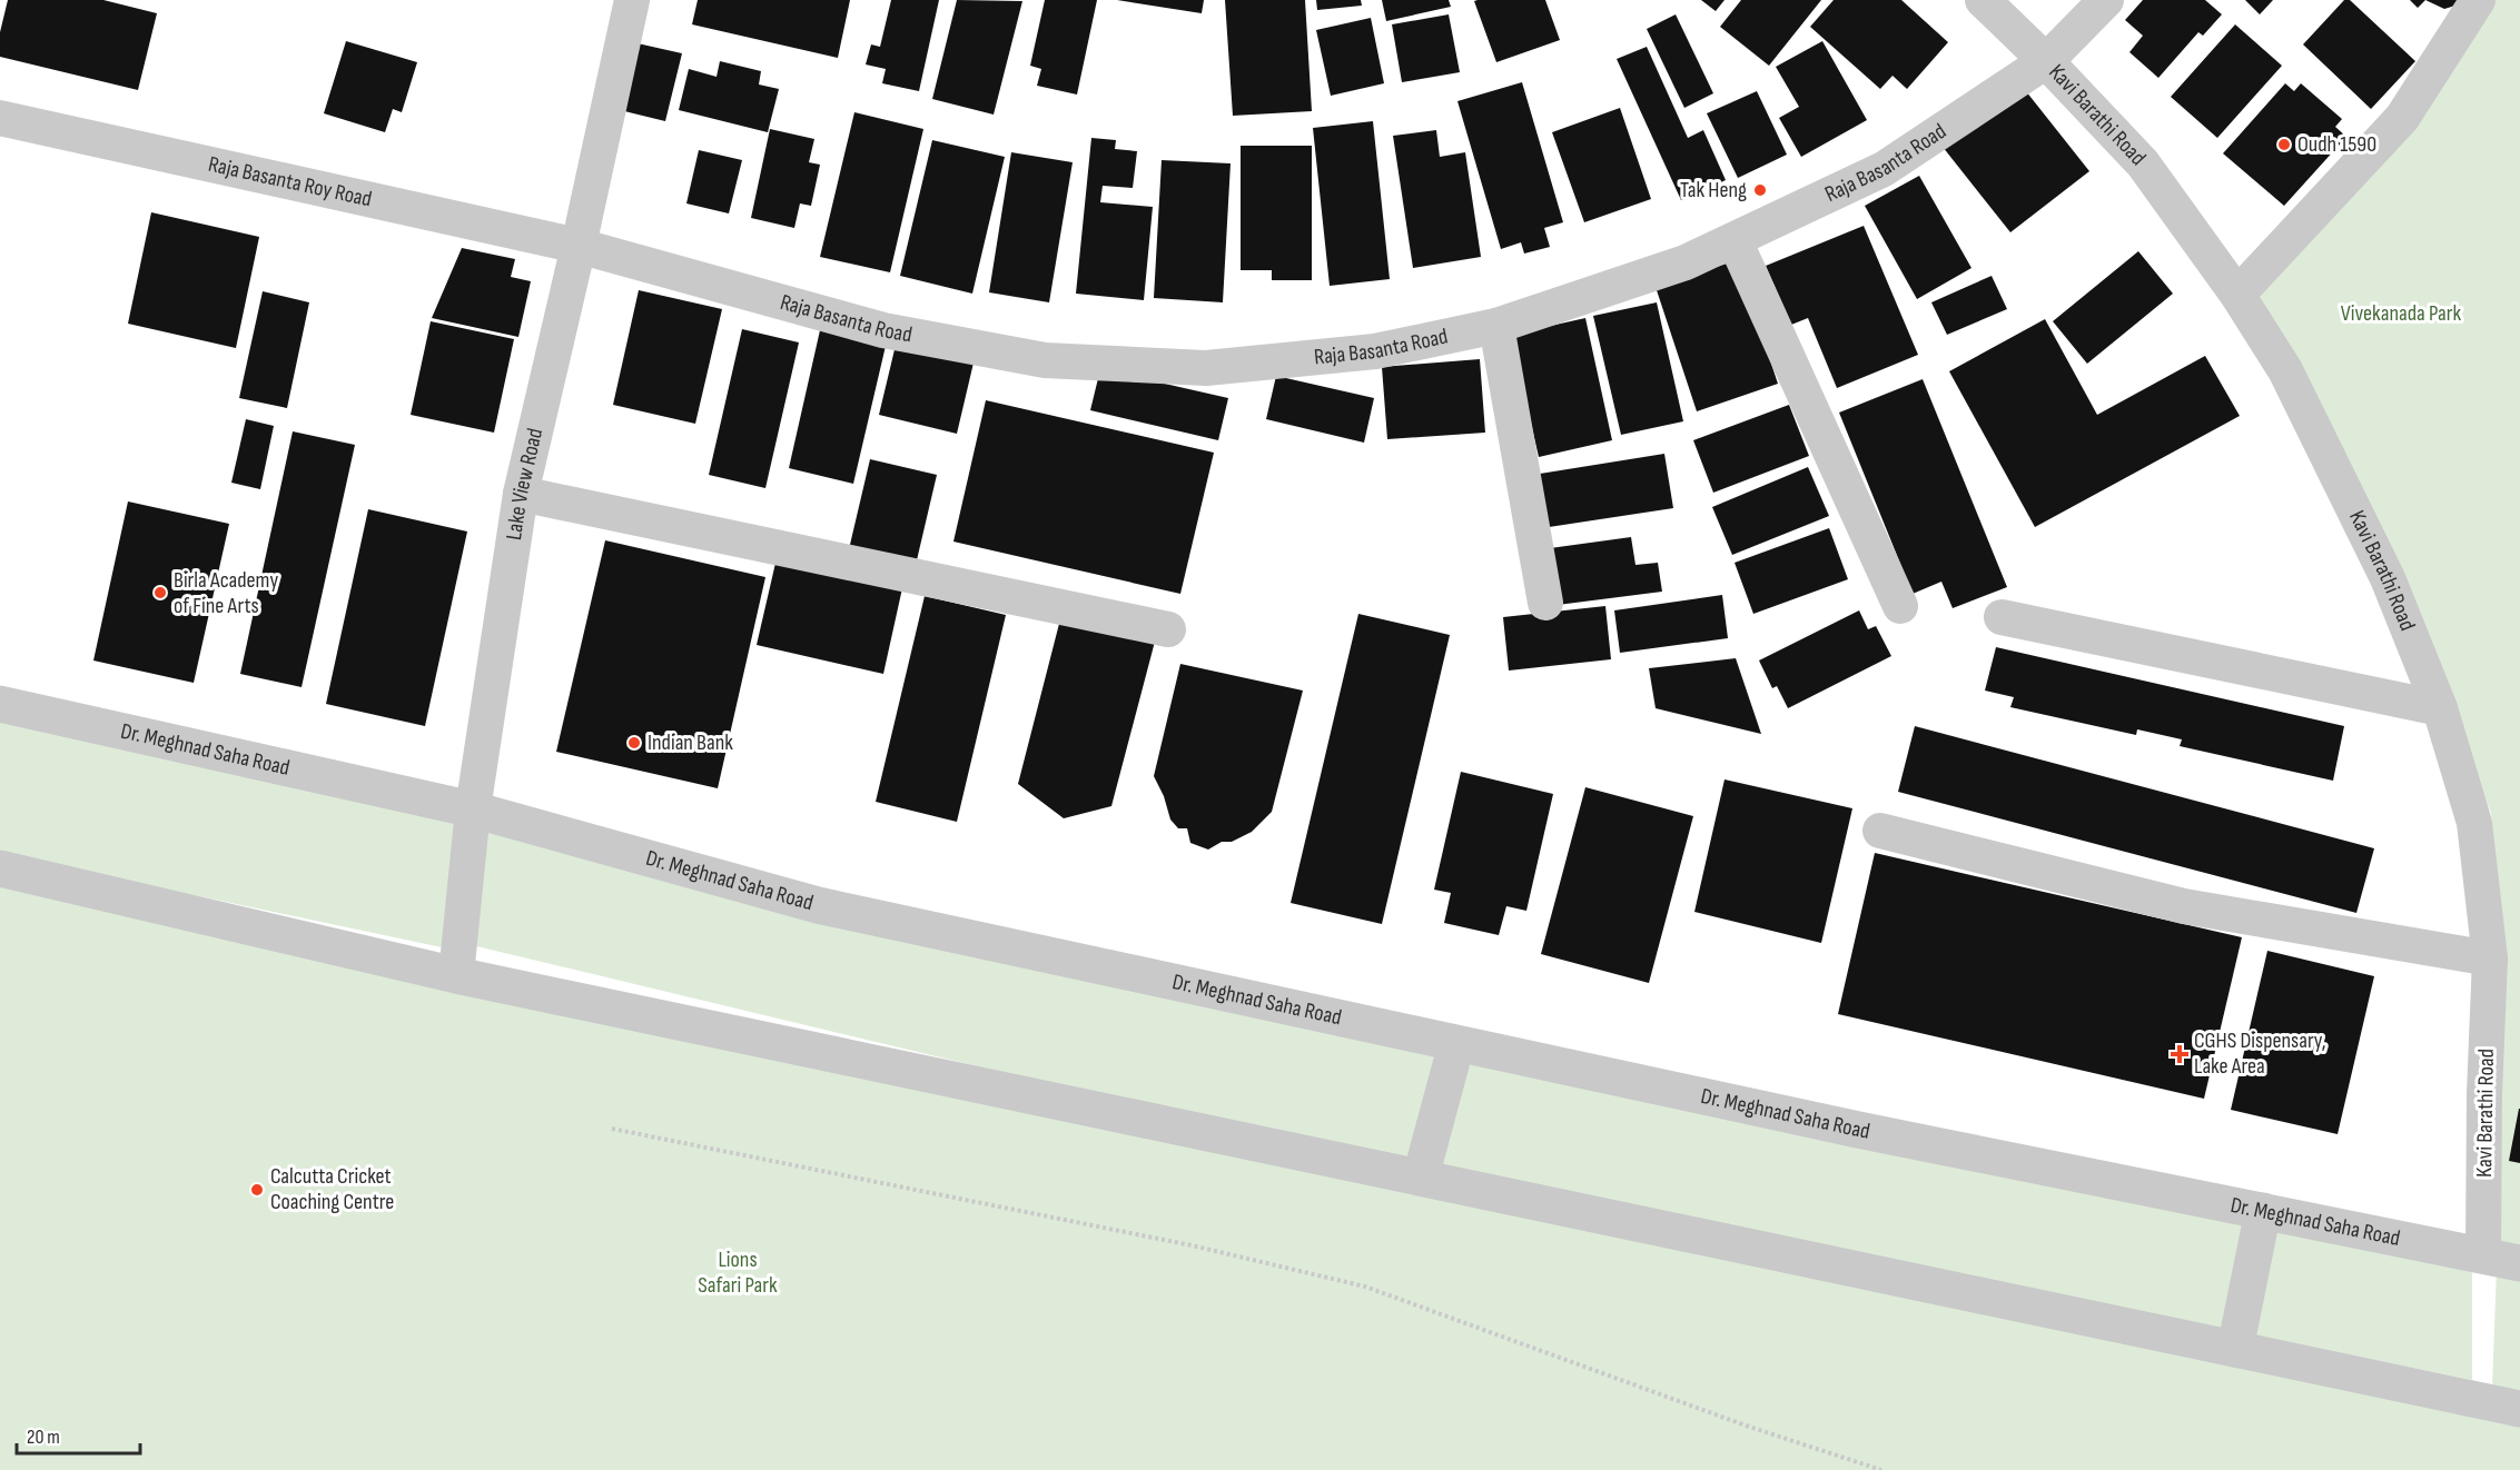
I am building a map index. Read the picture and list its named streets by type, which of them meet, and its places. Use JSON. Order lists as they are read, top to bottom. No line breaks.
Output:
{"streets":{"street":["Kavi Barathi Road","Raja Basanta Road","Raja Basanta Roy Road","Lake View Road","Dr. Meghnad Saha Road"]},"crossings":[["Kavi Barathi Road","Raja Basanta Road"],["Kavi Barathi Road","Dr. Meghnad Saha Road"],["Raja Basanta Road","Raja Basanta Roy Road"],["Raja Basanta Road","Lake View Road"],["Raja Basanta Roy Road","Lake View Road"],["Lake View Road","Dr. Meghnad Saha Road"]],"parks":["Vivekanada Park","Lions Safari Park"],"places":{"other":["Oudh 1590","Tak Heng","Birla Academy of Fine Arts","Indian Bank","Calcutta Cricket Coaching Centre"],"health":["CGHS Dispensary, Lake Area"]},"scale_bar":"20 m"}
